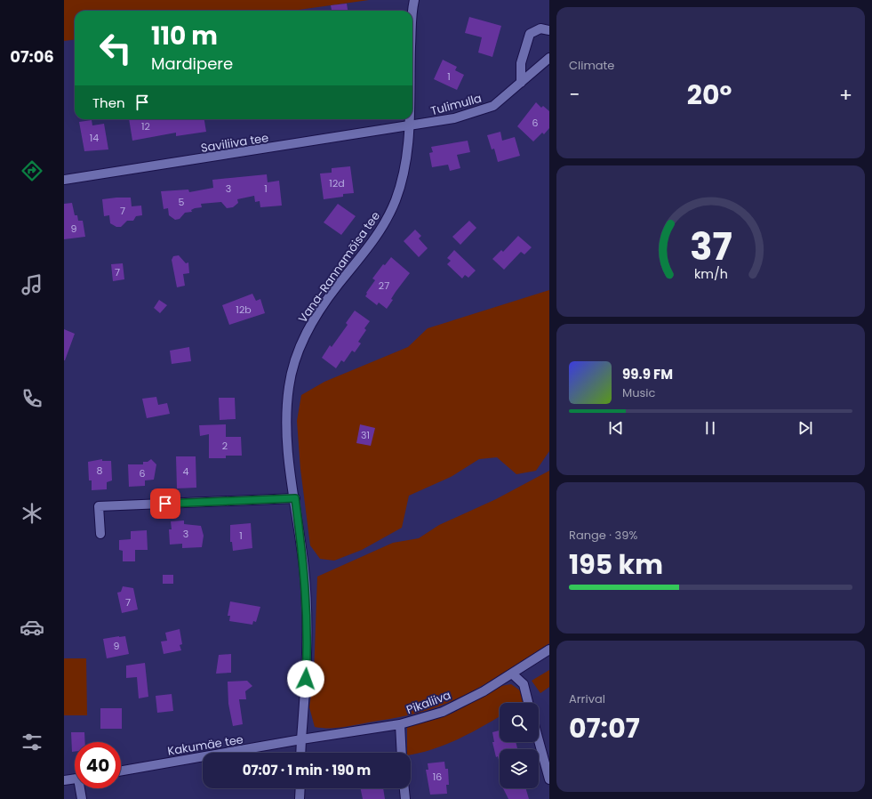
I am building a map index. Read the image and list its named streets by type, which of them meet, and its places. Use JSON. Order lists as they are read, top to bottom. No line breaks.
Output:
{"streets":{"street":["Tulimulla","Saviliiva tee","Vana-Rannamõisa tee","Pikaliiva","Kakumäe tee"]},"crossings":[["Tulimulla","Saviliiva tee"],["Tulimulla","Vana-Rannamõisa tee"],["Saviliiva tee","Vana-Rannamõisa tee"],["Vana-Rannamõisa tee","Pikaliiva"],["Vana-Rannamõisa tee","Kakumäe tee"],["Pikaliiva","Kakumäe tee"]],"house_numbers":["1","6","12","14","12d","3","1","5","7","9","7","27","12b","31","2","8","4","6","3","1","7","9","16"],"page":{"tabs":"07:06","tile":["Climate",["Range · 39%","195 km"],["Arrival","07:07"]],"turn":["110 m","Mardipere"],"heat":["−","20°","+"],"then":"Then","song":["99.9 FM","Music"],"limit":"40","trip":"07:07 · 1 min · 190 m","gauge":["37","km/h"]}}
